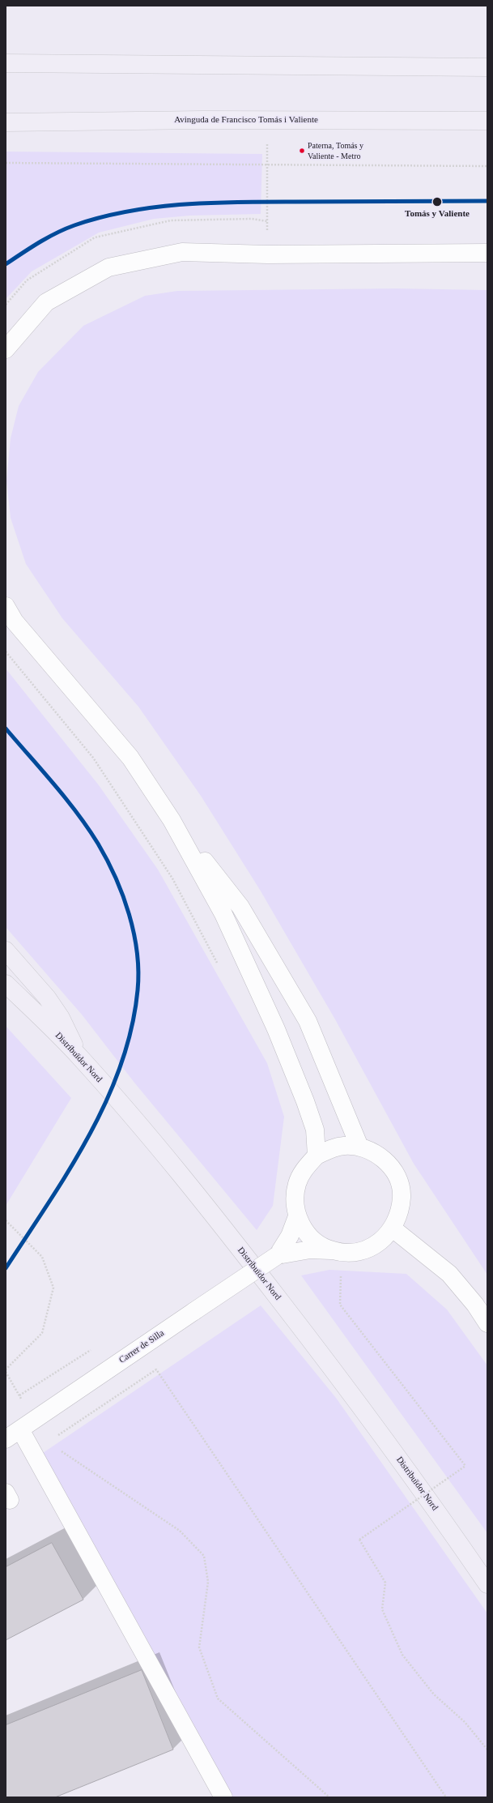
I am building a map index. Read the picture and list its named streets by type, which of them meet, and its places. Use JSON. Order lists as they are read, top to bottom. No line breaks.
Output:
{"streets":{"main road":["Avinguda de Francisco Tomás i Valiente","Distribuïdor Nord"],"street":["Carrer de Silla"]},"places":["Paterna, Tomás y Valiente - Metro","Tomás y Valiente"]}
